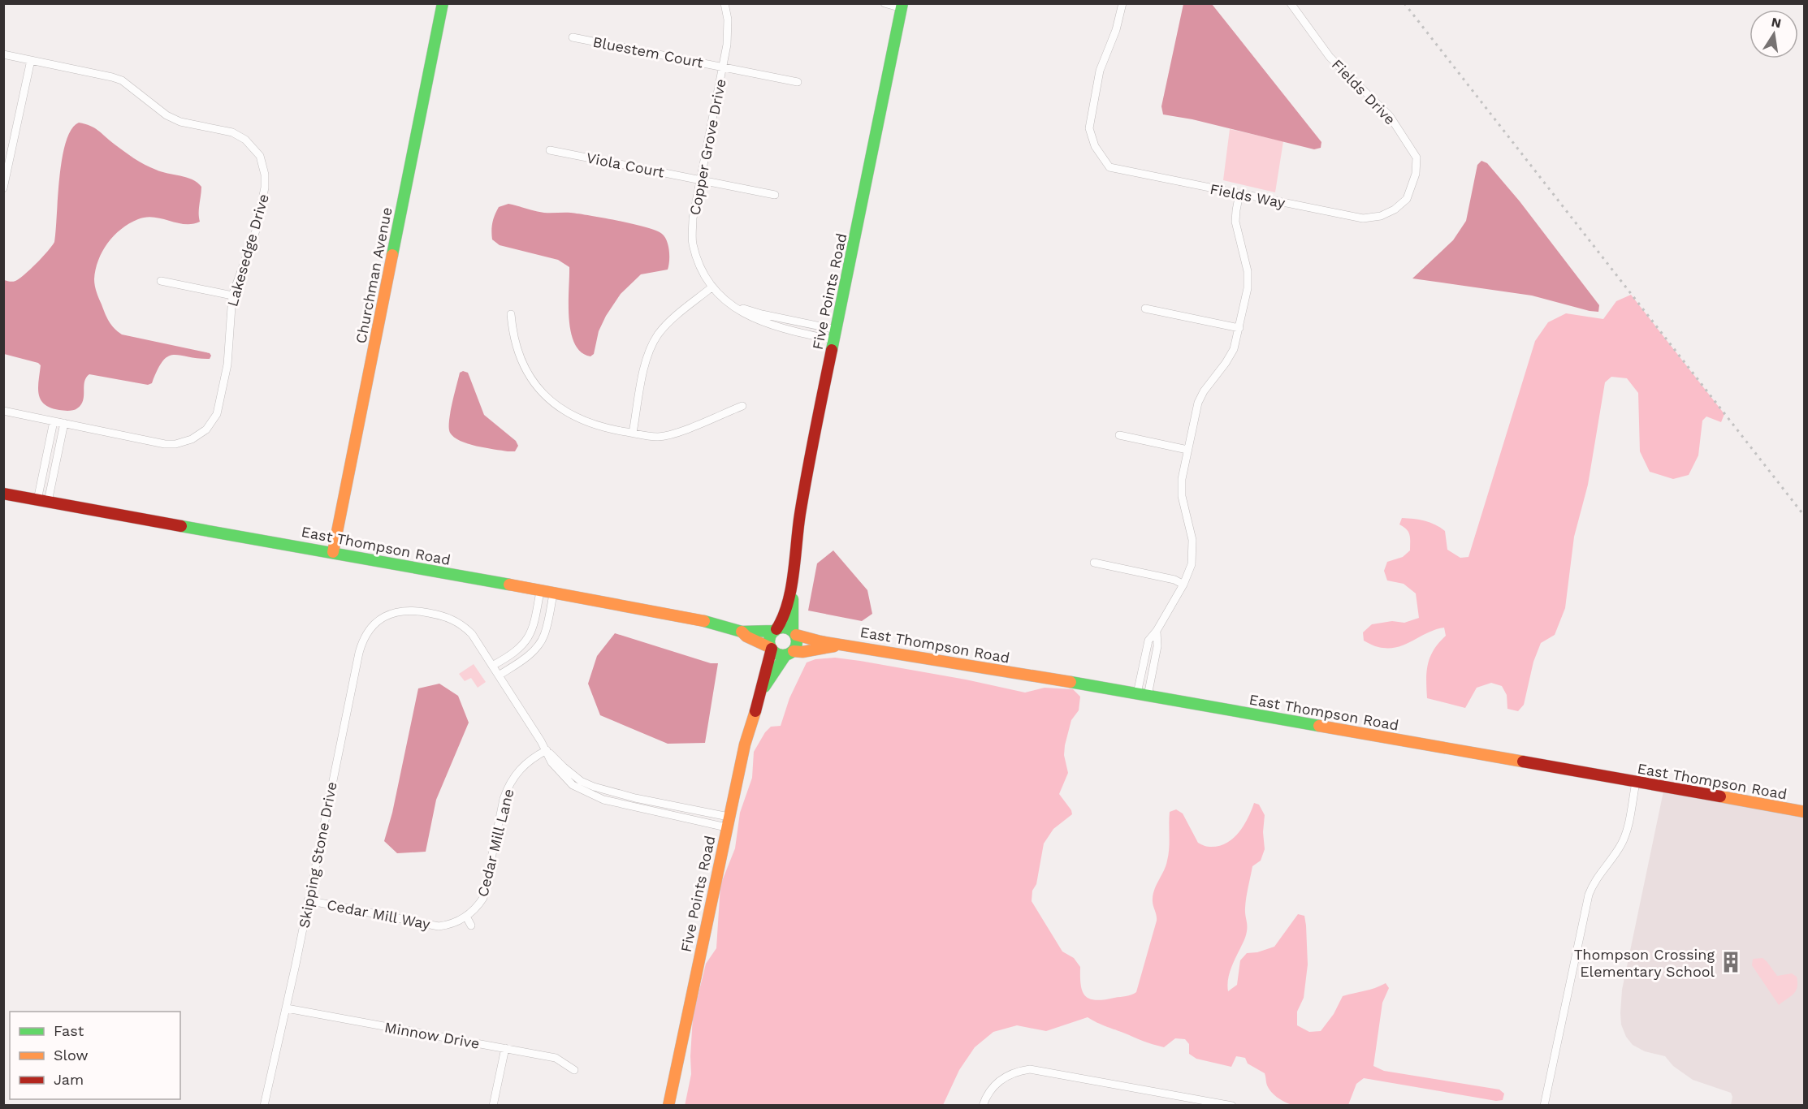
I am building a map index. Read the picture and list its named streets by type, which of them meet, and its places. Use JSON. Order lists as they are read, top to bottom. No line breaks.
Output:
{"streets":{"main road":["Churchman Avenue","Five Points Road","East Thompson Road"],"street":["Bluestem Court","Fields Drive","Copper Grove Drive","Viola Court","Fields Way","Lakesedge Drive","Cedar Mill Lane","Skipping Stone Drive","Cedar Mill Way","Minnow Drive"]},"crossings":[["Bluestem Court","Copper Grove Drive"],["Fields Drive","Fields Way"],["Copper Grove Drive","Viola Court"],["Copper Grove Drive","Five Points Road"],["Churchman Avenue","East Thompson Road"],["Five Points Road","East Thompson Road"],["Cedar Mill Lane","Cedar Mill Way"],["Skipping Stone Drive","Cedar Mill Way"],["Skipping Stone Drive","Minnow Drive"]],"places":{"building":["Thompson Crossing Elementary School"]},"legend":["Fast","Slow","Jam"],"north":"top"}
